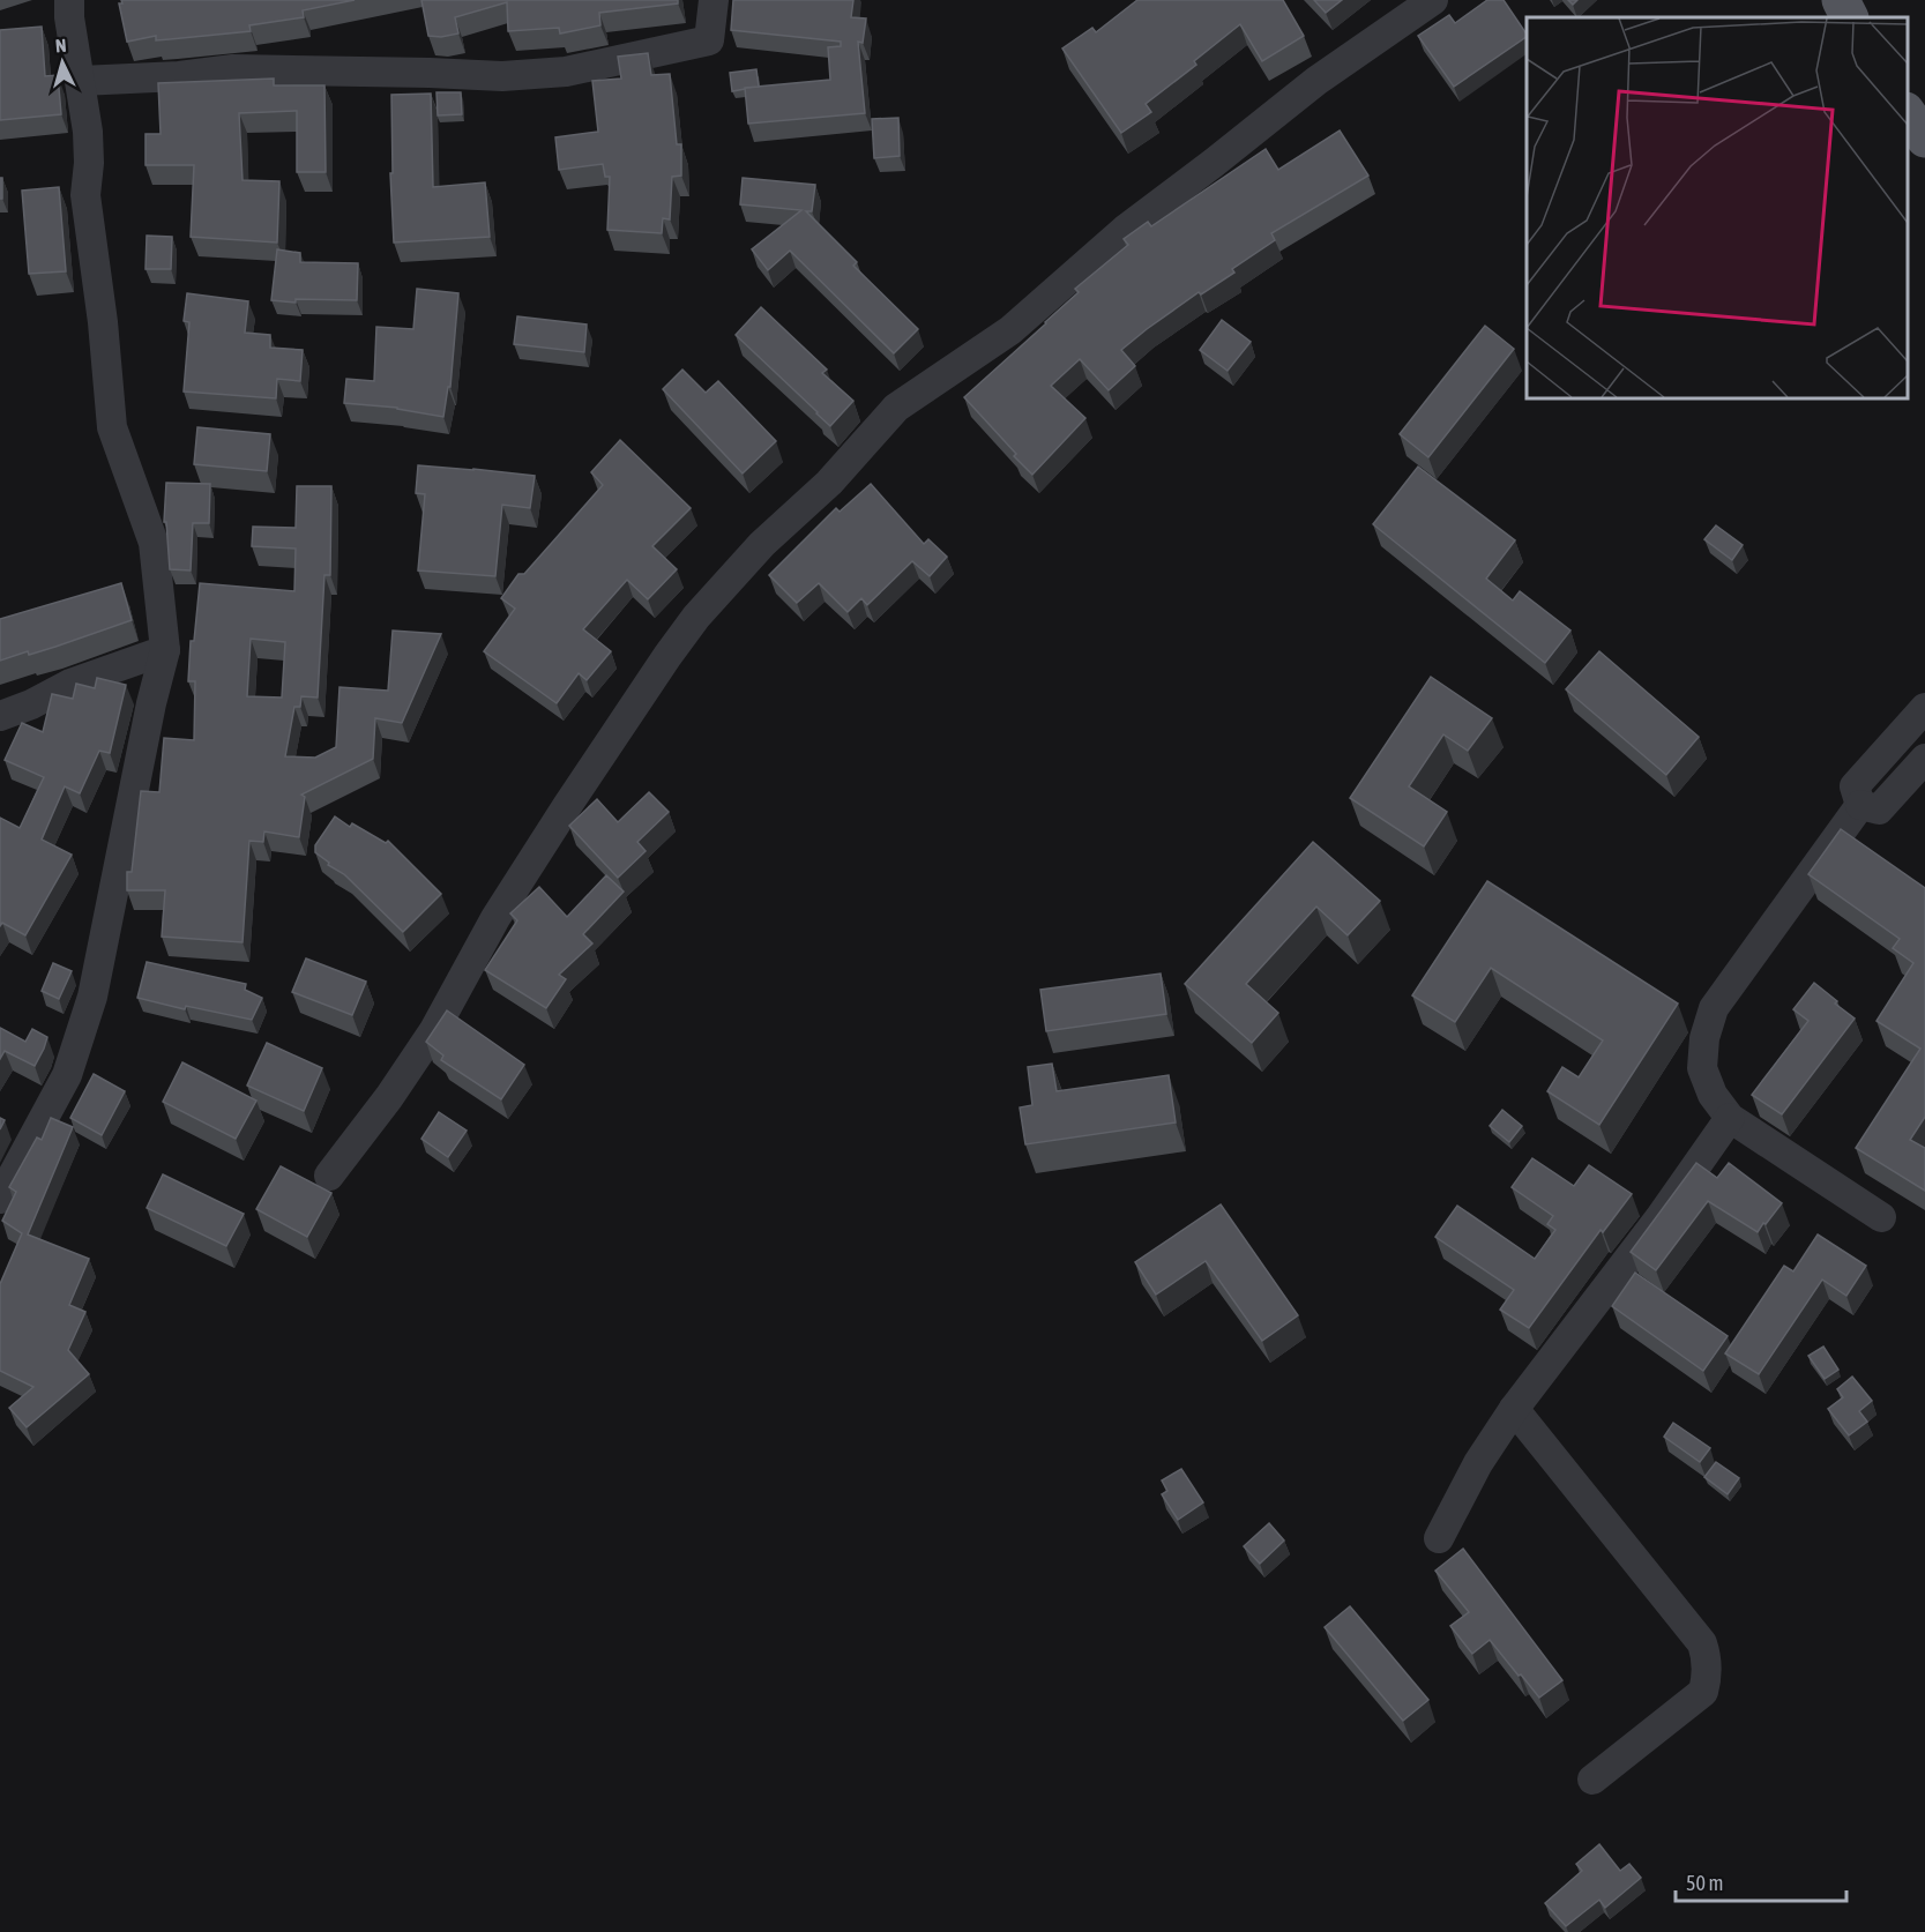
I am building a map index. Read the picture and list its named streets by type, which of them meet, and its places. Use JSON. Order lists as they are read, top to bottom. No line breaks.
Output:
{"scale_bar":"50 m","north":"top"}
